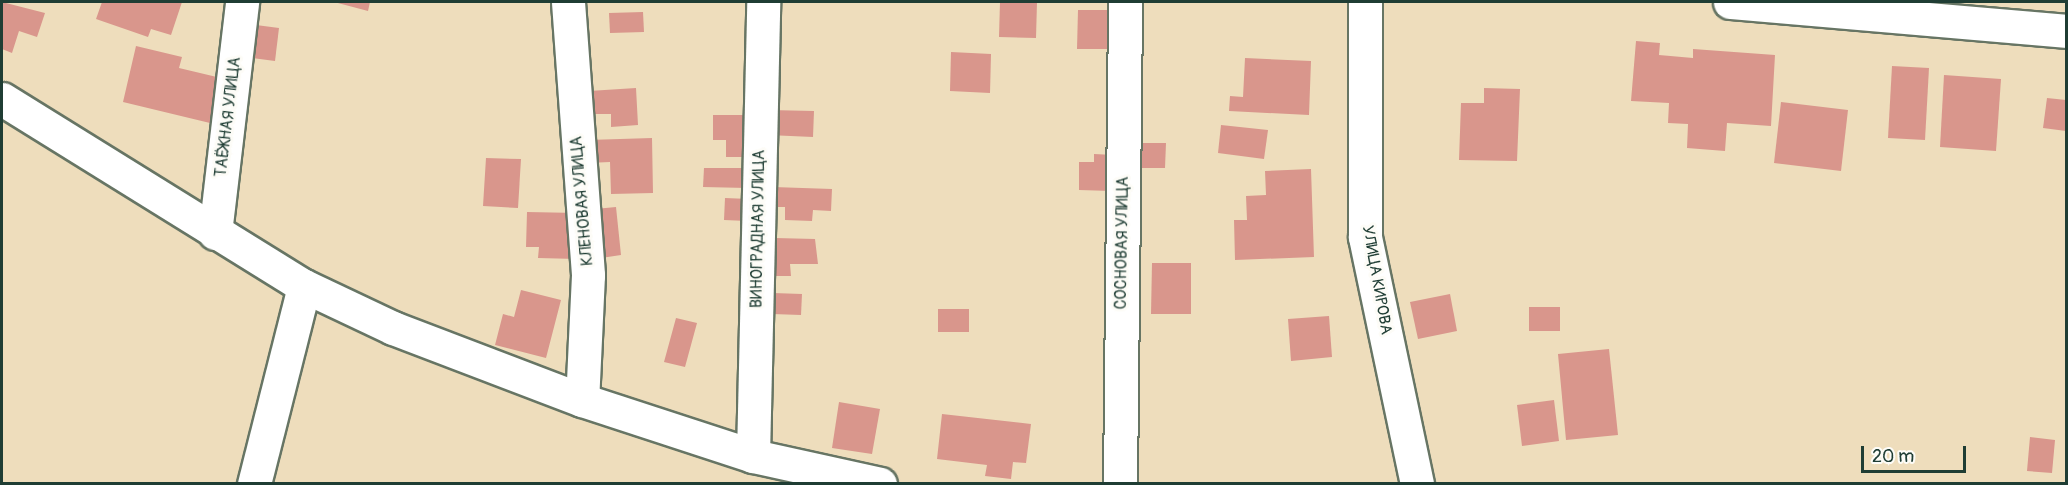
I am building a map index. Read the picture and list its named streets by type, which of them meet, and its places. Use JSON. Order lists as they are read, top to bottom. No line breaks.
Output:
{"streets":{"street":["ТАЁЖНАЯ УЛИЦА","КЛЕНОВАЯ УЛИЦА","ВИНОГРАДНАЯ УЛИЦА","СОСНОВАЯ УЛИЦА","УЛИЦА КИРОВА"]},"scale_bar":"20 m"}
